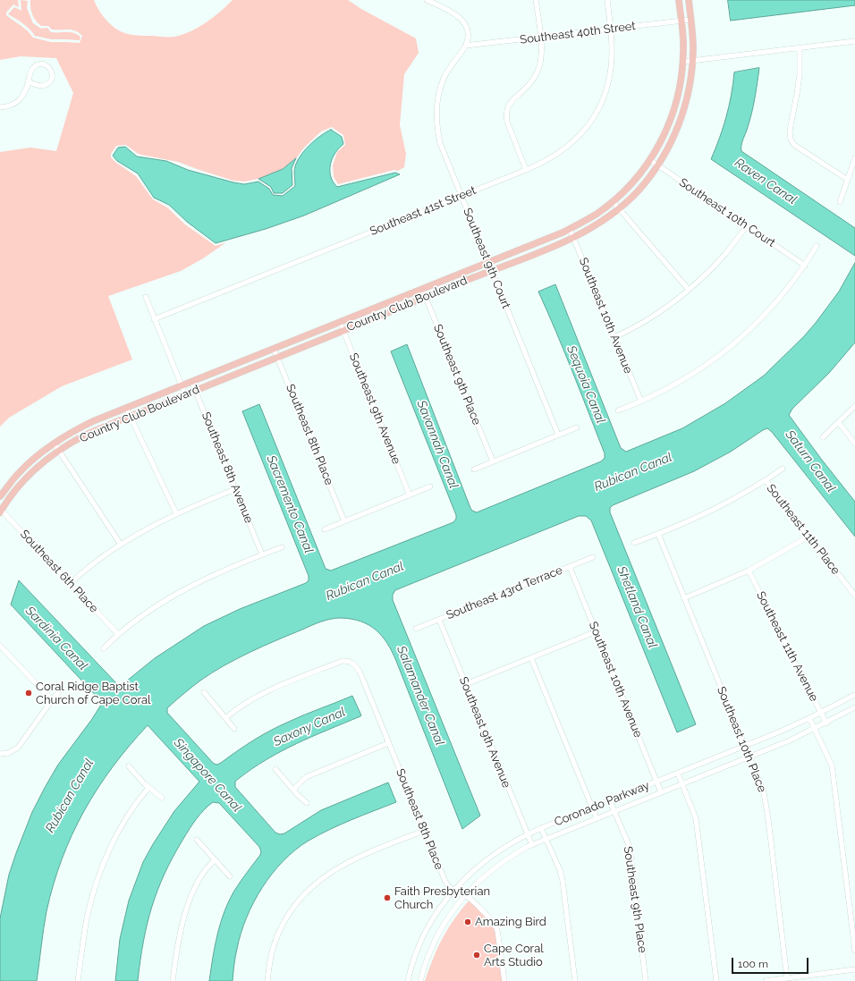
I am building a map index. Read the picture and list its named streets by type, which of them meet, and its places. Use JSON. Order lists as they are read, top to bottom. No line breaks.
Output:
{"streets":{"main road":["Country Club Boulevard"],"street":["Southeast 40th Street","Southeast 41st Street","Southeast 10th Court","Southeast 9th Court","Southeast 10th Avenue","Southeast 9th Place","Southeast 9th Avenue","Southeast 8th Place","Southeast 8th Avenue","Southeast 11th Place","Southeast 6th Place","Southeast 43rd Terrace","Southeast 11th Avenue","Southeast 10th Place","Coronado Parkway"]},"crossings":[["Southeast 40th Street","Southeast 41st Street"],["Southeast 40th Street","Southeast 9th Court"],["Southeast 40th Street","Country Club Boulevard"],["Southeast 41st Street","Southeast 9th Court"],["Southeast 10th Court","Country Club Boulevard"],["Southeast 9th Court","Country Club Boulevard"],["Country Club Boulevard","Southeast 10th Avenue"],["Country Club Boulevard","Southeast 9th Place"],["Country Club Boulevard","Southeast 9th Avenue"],["Country Club Boulevard","Southeast 8th Place"],["Country Club Boulevard","Southeast 8th Avenue"],["Country Club Boulevard","Southeast 6th Place"],["Southeast 10th Avenue","Southeast 43rd Terrace"],["Southeast 10th Avenue","Coronado Parkway"],["Southeast 9th Place","Coronado Parkway"],["Southeast 9th Avenue","Southeast 43rd Terrace"],["Southeast 9th Avenue","Coronado Parkway"],["Southeast 8th Place","Coronado Parkway"],["Southeast 11th Avenue","Coronado Parkway"],["Southeast 10th Place","Coronado Parkway"]],"water":["Raven Canal","Sequoia Canal","Savannah Canal","Saturn Canal","Rubican Canal","Sacremento Canal","Shetland Canal","Sardinia Canal","Salamander Canal","Saxony Canal","Singapore Canal"],"places":["Coral Ridge Baptist Church of Cape Coral","Faith Presbyterian Church","Amazing Bird","Cape Coral Arts Studio"],"scale_bar":"100 m"}
